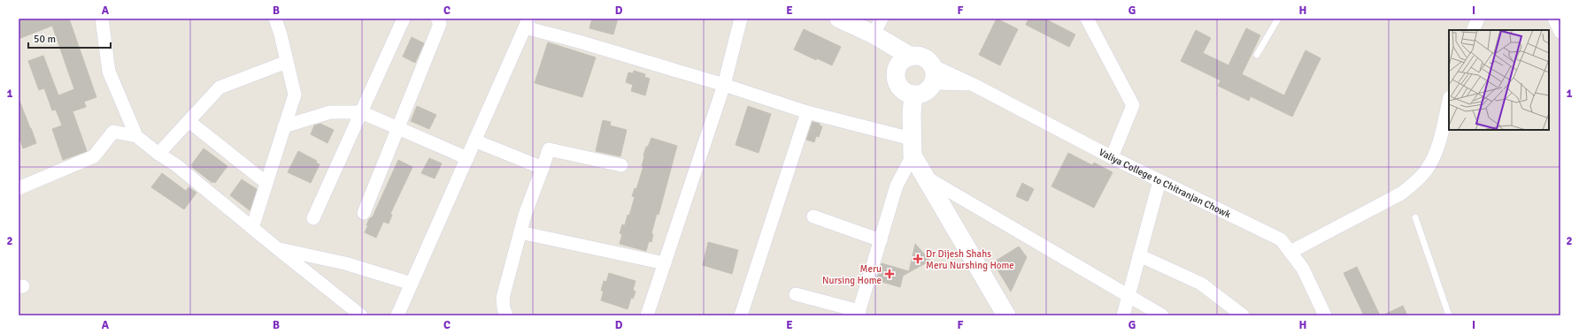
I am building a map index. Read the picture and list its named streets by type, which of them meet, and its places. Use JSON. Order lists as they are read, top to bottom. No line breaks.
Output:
{"streets":{"street":["Valiya College to Chitranjan Chowk"]},"places":{"health":["Dr Dijesh Shahs Meru Nurshing Home","Meru Nursing Home"]},"scale_bar":"50 m","grid":{"columns":["A","B","C","D","E","F","G","H","I"],"rows":["1","2"]}}
